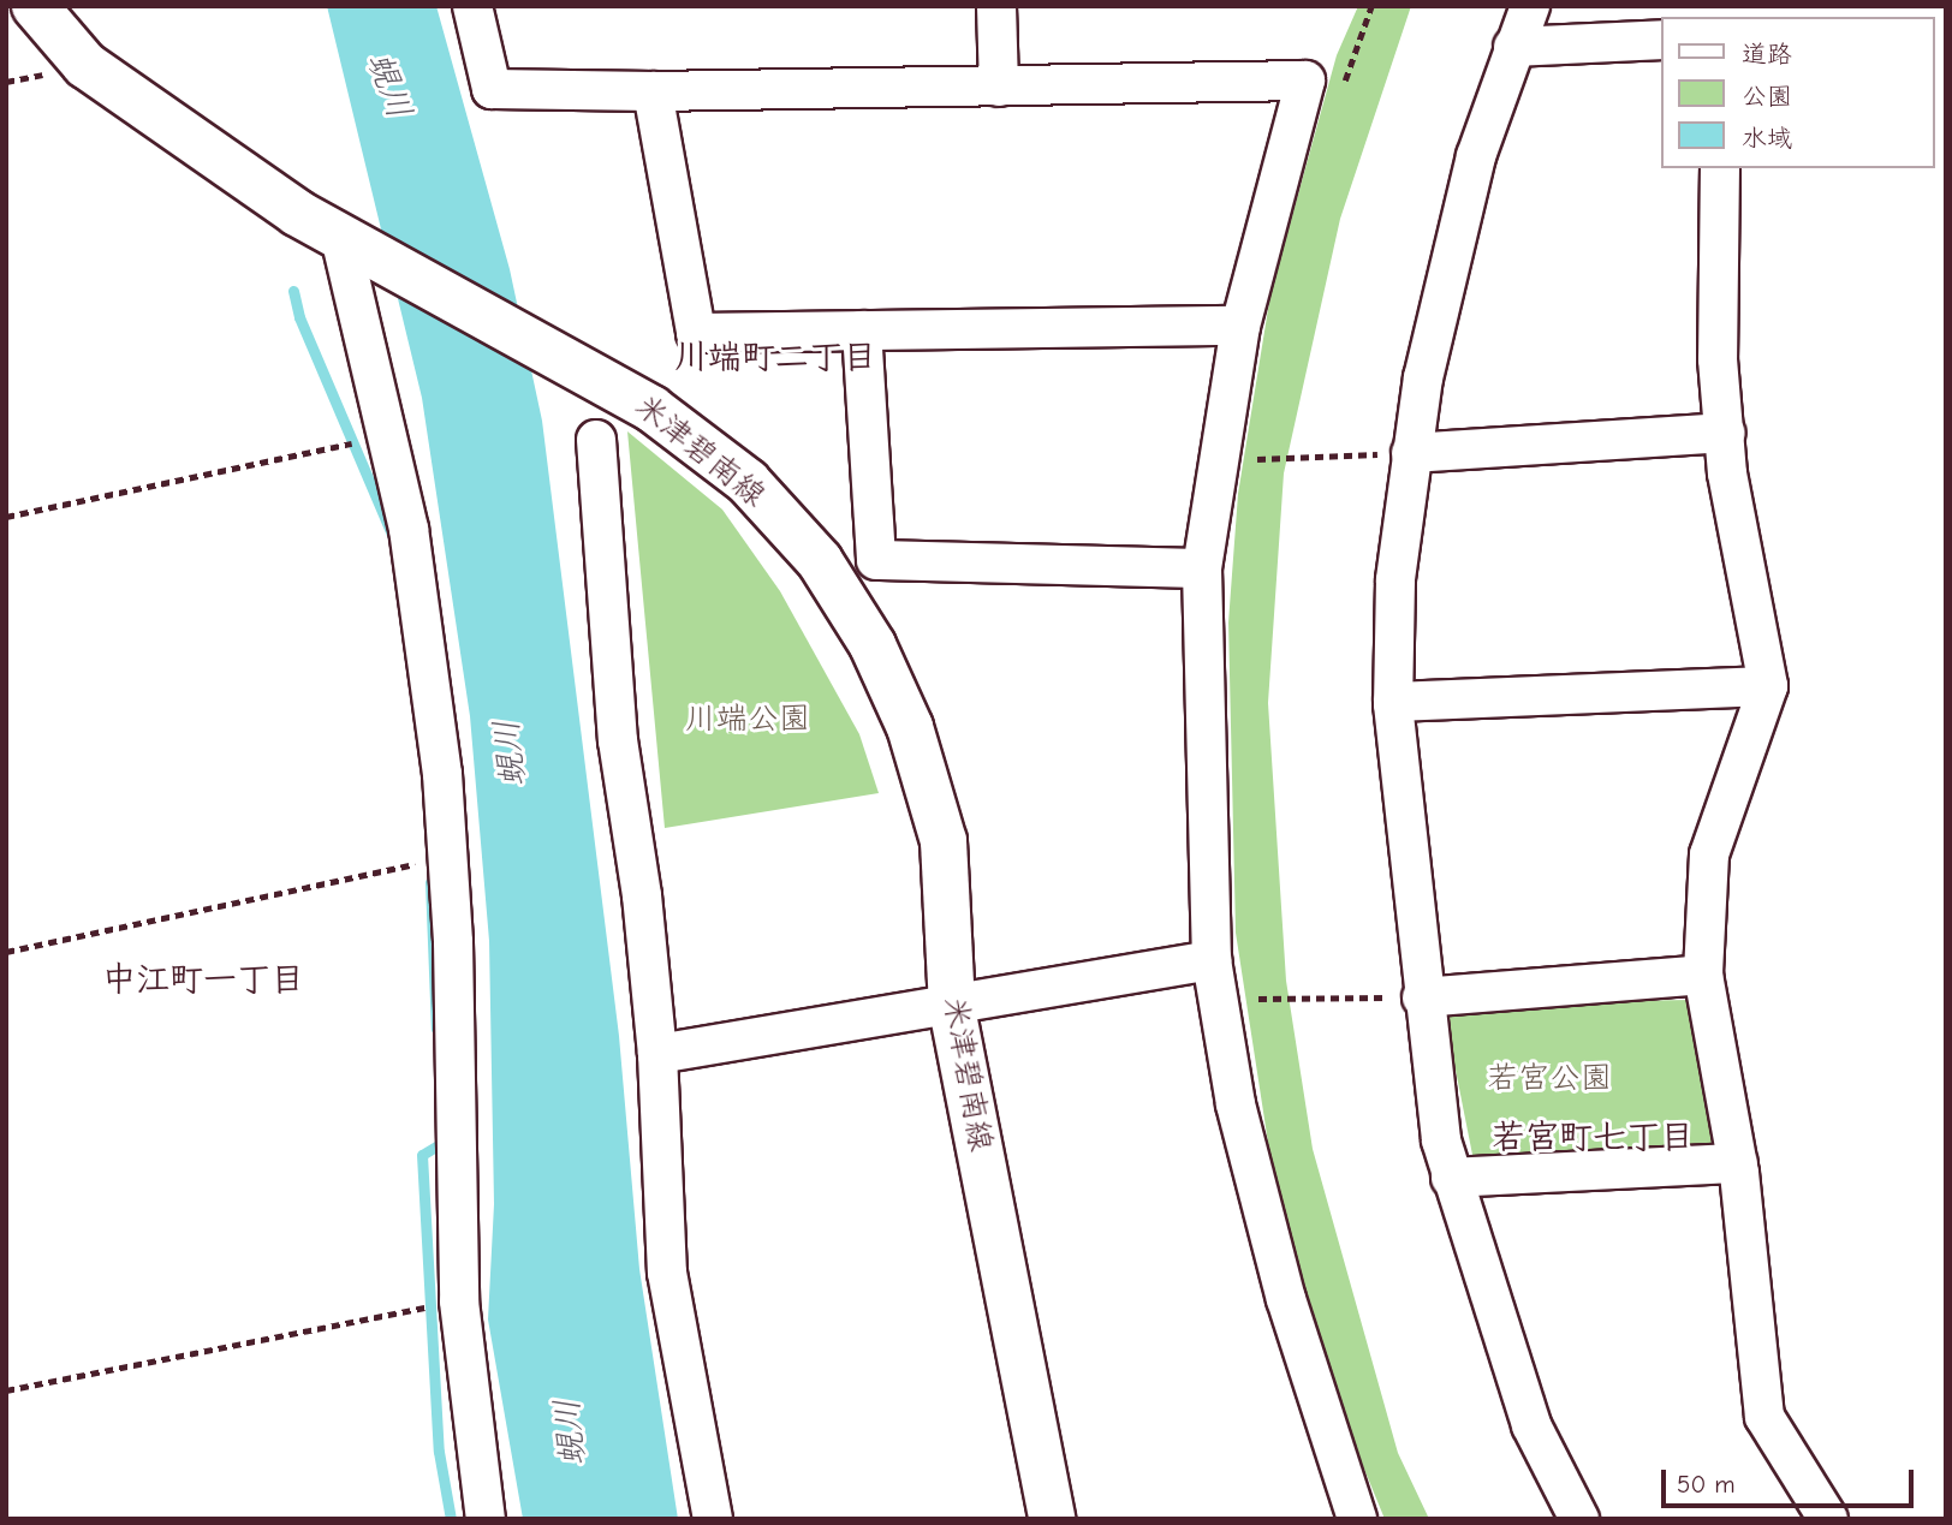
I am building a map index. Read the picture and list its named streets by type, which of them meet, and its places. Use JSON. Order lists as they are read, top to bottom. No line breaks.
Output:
{"streets":{"main road":["米津碧南線"]},"districts":["川端町二丁目","中江町一丁目","若宮町七丁目"],"water":["蜆川"],"parks":["川端公園","若宮公園"],"legend":["道路","公園","水域"],"scale_bar":"50 m"}
